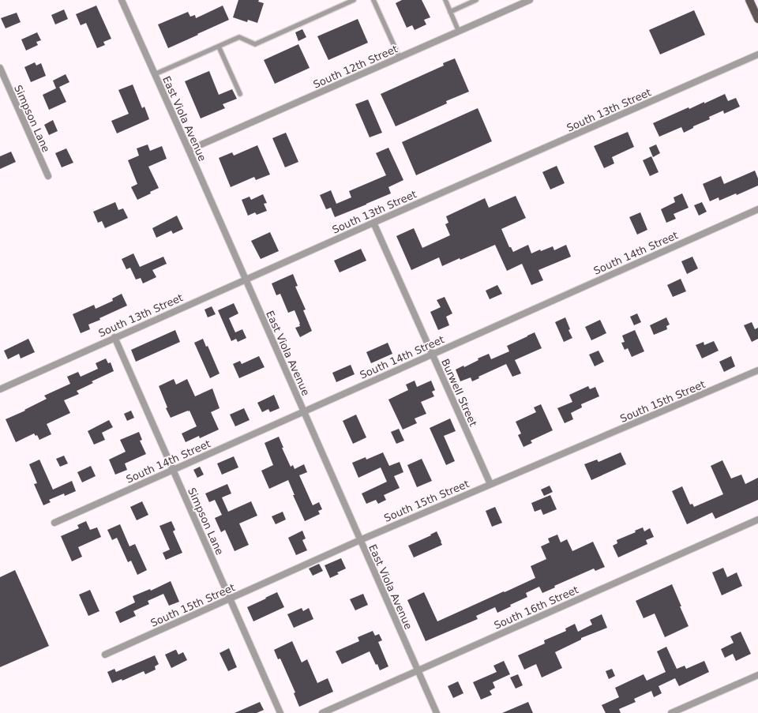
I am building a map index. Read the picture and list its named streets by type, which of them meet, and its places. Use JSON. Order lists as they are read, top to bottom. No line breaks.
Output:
{"streets":{"street":["South 12th Street","South 13th Street","Simpson Lane","East Viola Avenue","South 14th Street","Burwell Street","South 15th Street","South 16th Street"]},"crossings":[["South 12th Street","East Viola Avenue"],["South 13th Street","Simpson Lane"],["South 13th Street","East Viola Avenue"],["South 13th Street","Burwell Street"],["Simpson Lane","South 14th Street"],["Simpson Lane","South 15th Street"],["East Viola Avenue","South 14th Street"],["East Viola Avenue","South 15th Street"],["East Viola Avenue","South 16th Street"],["South 14th Street","Burwell Street"],["Burwell Street","South 15th Street"]]}
